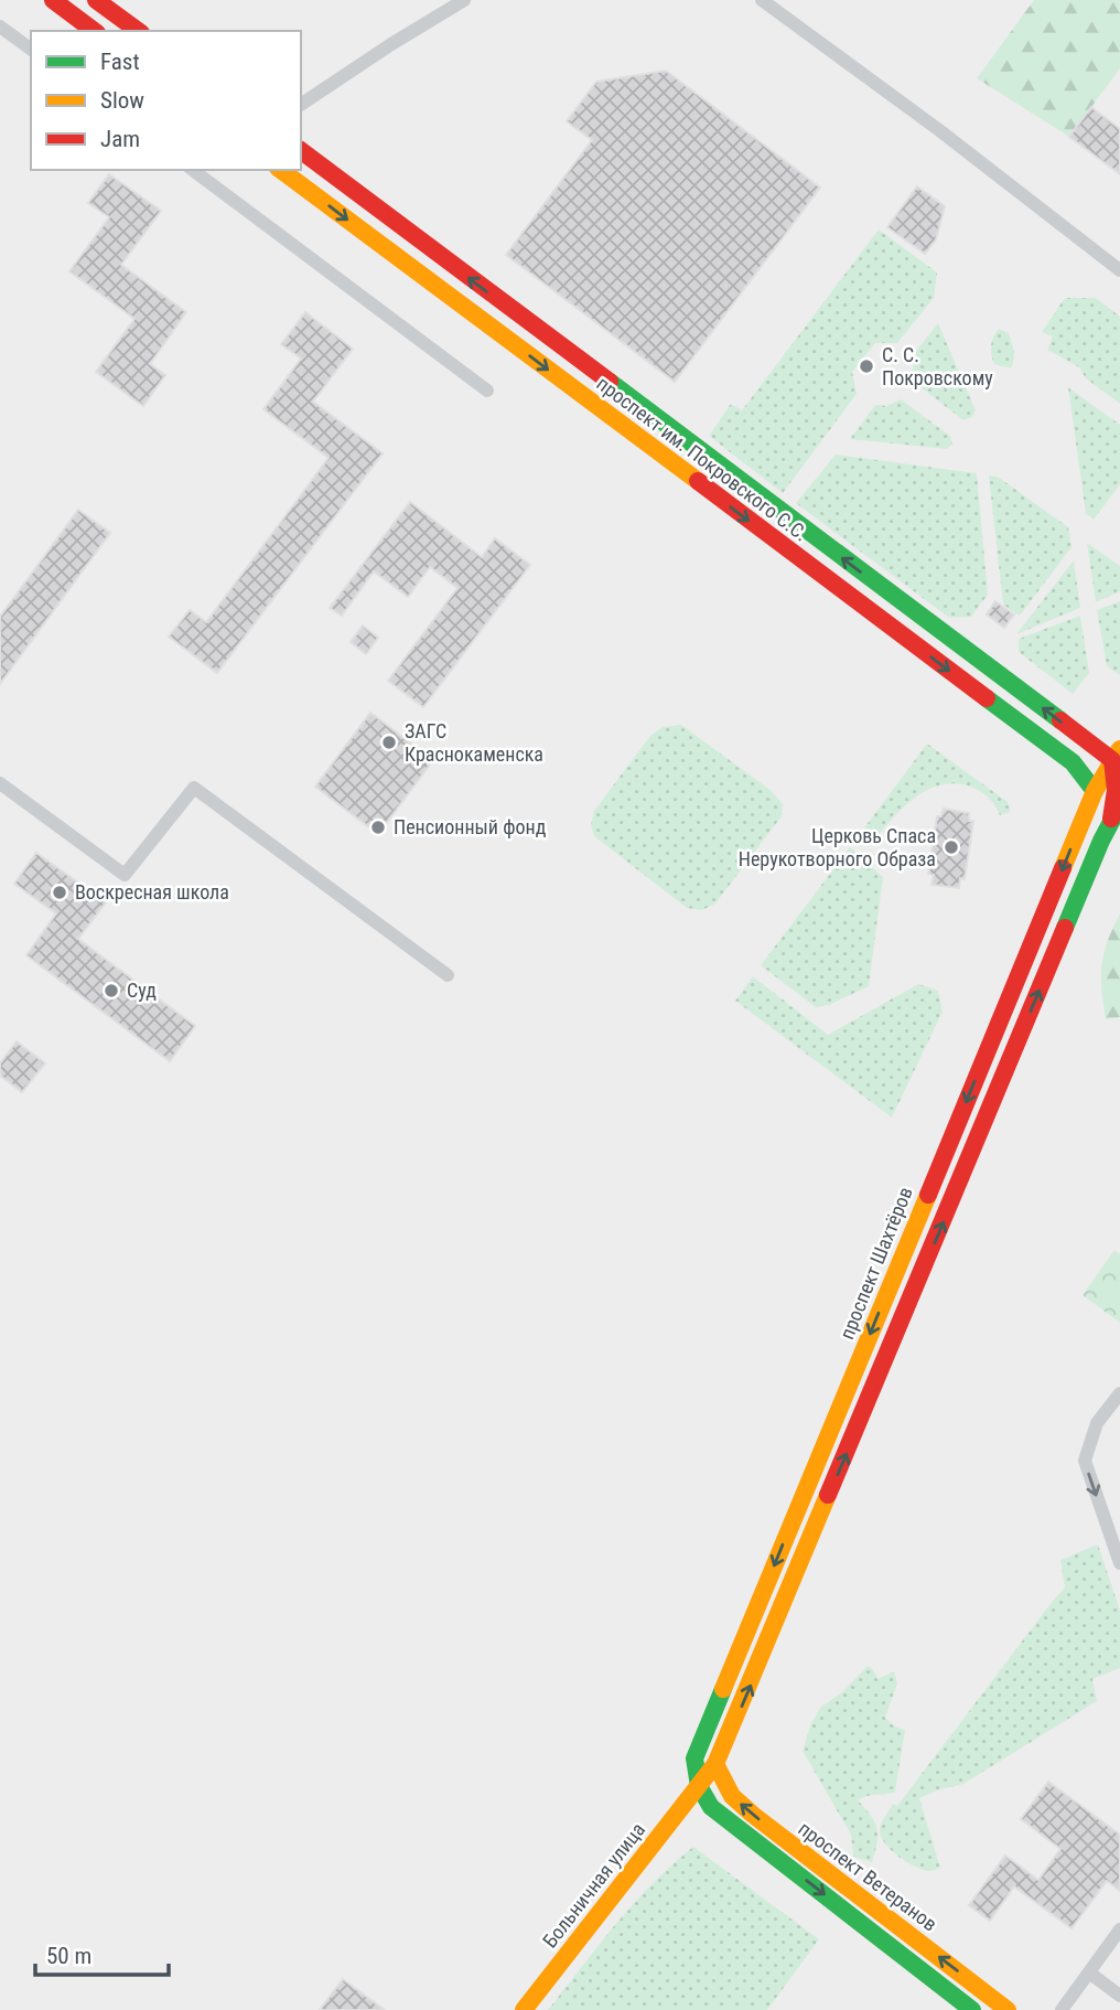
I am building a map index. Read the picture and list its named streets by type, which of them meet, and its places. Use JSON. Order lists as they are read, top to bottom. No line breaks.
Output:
{"streets":{"street":["проспект им. Покровского С.С.","проспект Шахтёров","проспект Ветеранов","Больничная улица"]},"crossings":[["проспект им. Покровского С.С.","проспект Шахтёров"],["проспект Шахтёров","проспект Ветеранов"],["проспект Шахтёров","Больничная улица"],["проспект Ветеранов","Больничная улица"]],"places":["С. С. Покровскому","ЗАГС Краснокаменска","Пенсионный фонд","Церковь Спаса Нерукотворного Образа","Воскресная школа","Суд"],"legend":["Fast","Slow","Jam"],"scale_bar":"50 m"}
